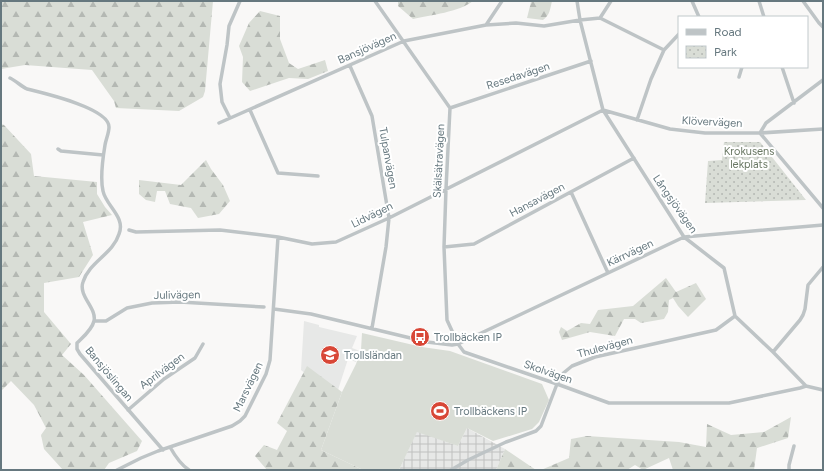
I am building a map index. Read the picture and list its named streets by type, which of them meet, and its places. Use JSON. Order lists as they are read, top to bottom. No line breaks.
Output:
{"streets":{"street":["Bansjövägen","Resedavägen","Klövervägen","Tulpanvägen","Skälsätravägen","Hansavägen","Långsjövägen","Lidvägen","Kärrvägen","Julivägen","Thulevägen","Aprilvägen","Skolvägen","Bansjöslingan","Marsvägen"]},"crossings":[["Bansjövägen","Tulpanvägen"],["Bansjövägen","Långsjövägen"],["Resedavägen","Skälsätravägen"],["Resedavägen","Långsjövägen"],["Klövervägen","Långsjövägen"],["Klövervägen","Lidvägen"],["Tulpanvägen","Lidvägen"],["Skälsätravägen","Hansavägen"],["Skälsätravägen","Lidvägen"],["Skälsätravägen","Kärrvägen"],["Skälsätravägen","Skolvägen"],["Hansavägen","Långsjövägen"],["Långsjövägen","Lidvägen"],["Långsjövägen","Kärrvägen"],["Långsjövägen","Thulevägen"],["Lidvägen","Marsvägen"],["Kärrvägen","Skolvägen"],["Julivägen","Bansjöslingan"],["Thulevägen","Skolvägen"],["Aprilvägen","Bansjöslingan"],["Bansjöslingan","Marsvägen"]],"parks":["Krokusens lekplats"],"places":{"bus stop":["Trollbäcken IP"],"school or university":["Trollsländan"],"sports":["Trollbäckens IP"]},"legend":["Road","Park"]}
